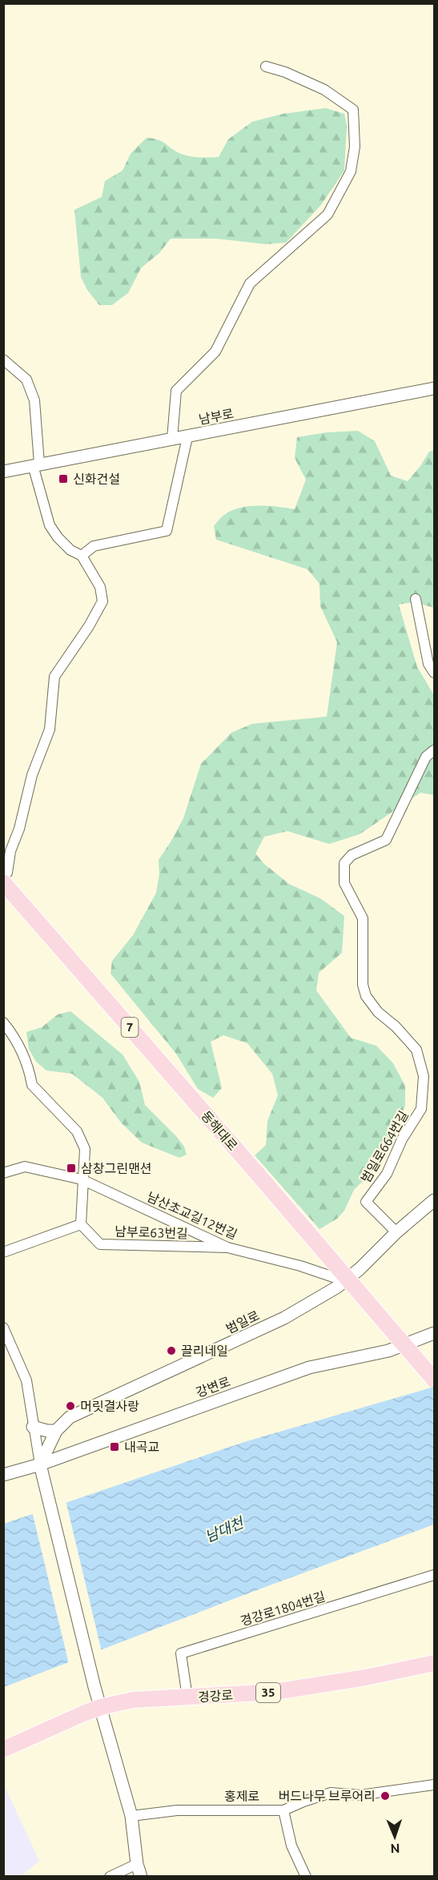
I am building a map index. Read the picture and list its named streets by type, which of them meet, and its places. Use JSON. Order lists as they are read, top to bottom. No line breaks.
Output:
{"streets":{"main road":["7","동해대로","35","경강로"],"street":["남부로","범일로664번길","남산초교길12번길","남부로63번길","범일로","강변로","경강로1804번길","홍제로"]},"crossings":[["범일로664번길","범일로"],["남산초교길12번길","남부로63번길"],["남산초교길12번길","범일로"],["범일로","강변로"],["경강로1804번길","경강로"]],"water":["남대천"],"places":{"transit":["신화건설","삼창그린맨션","내곡교"],"other":["끌리네일","머릿결사랑","버드나무 브루어리"]},"north":"bottom"}
